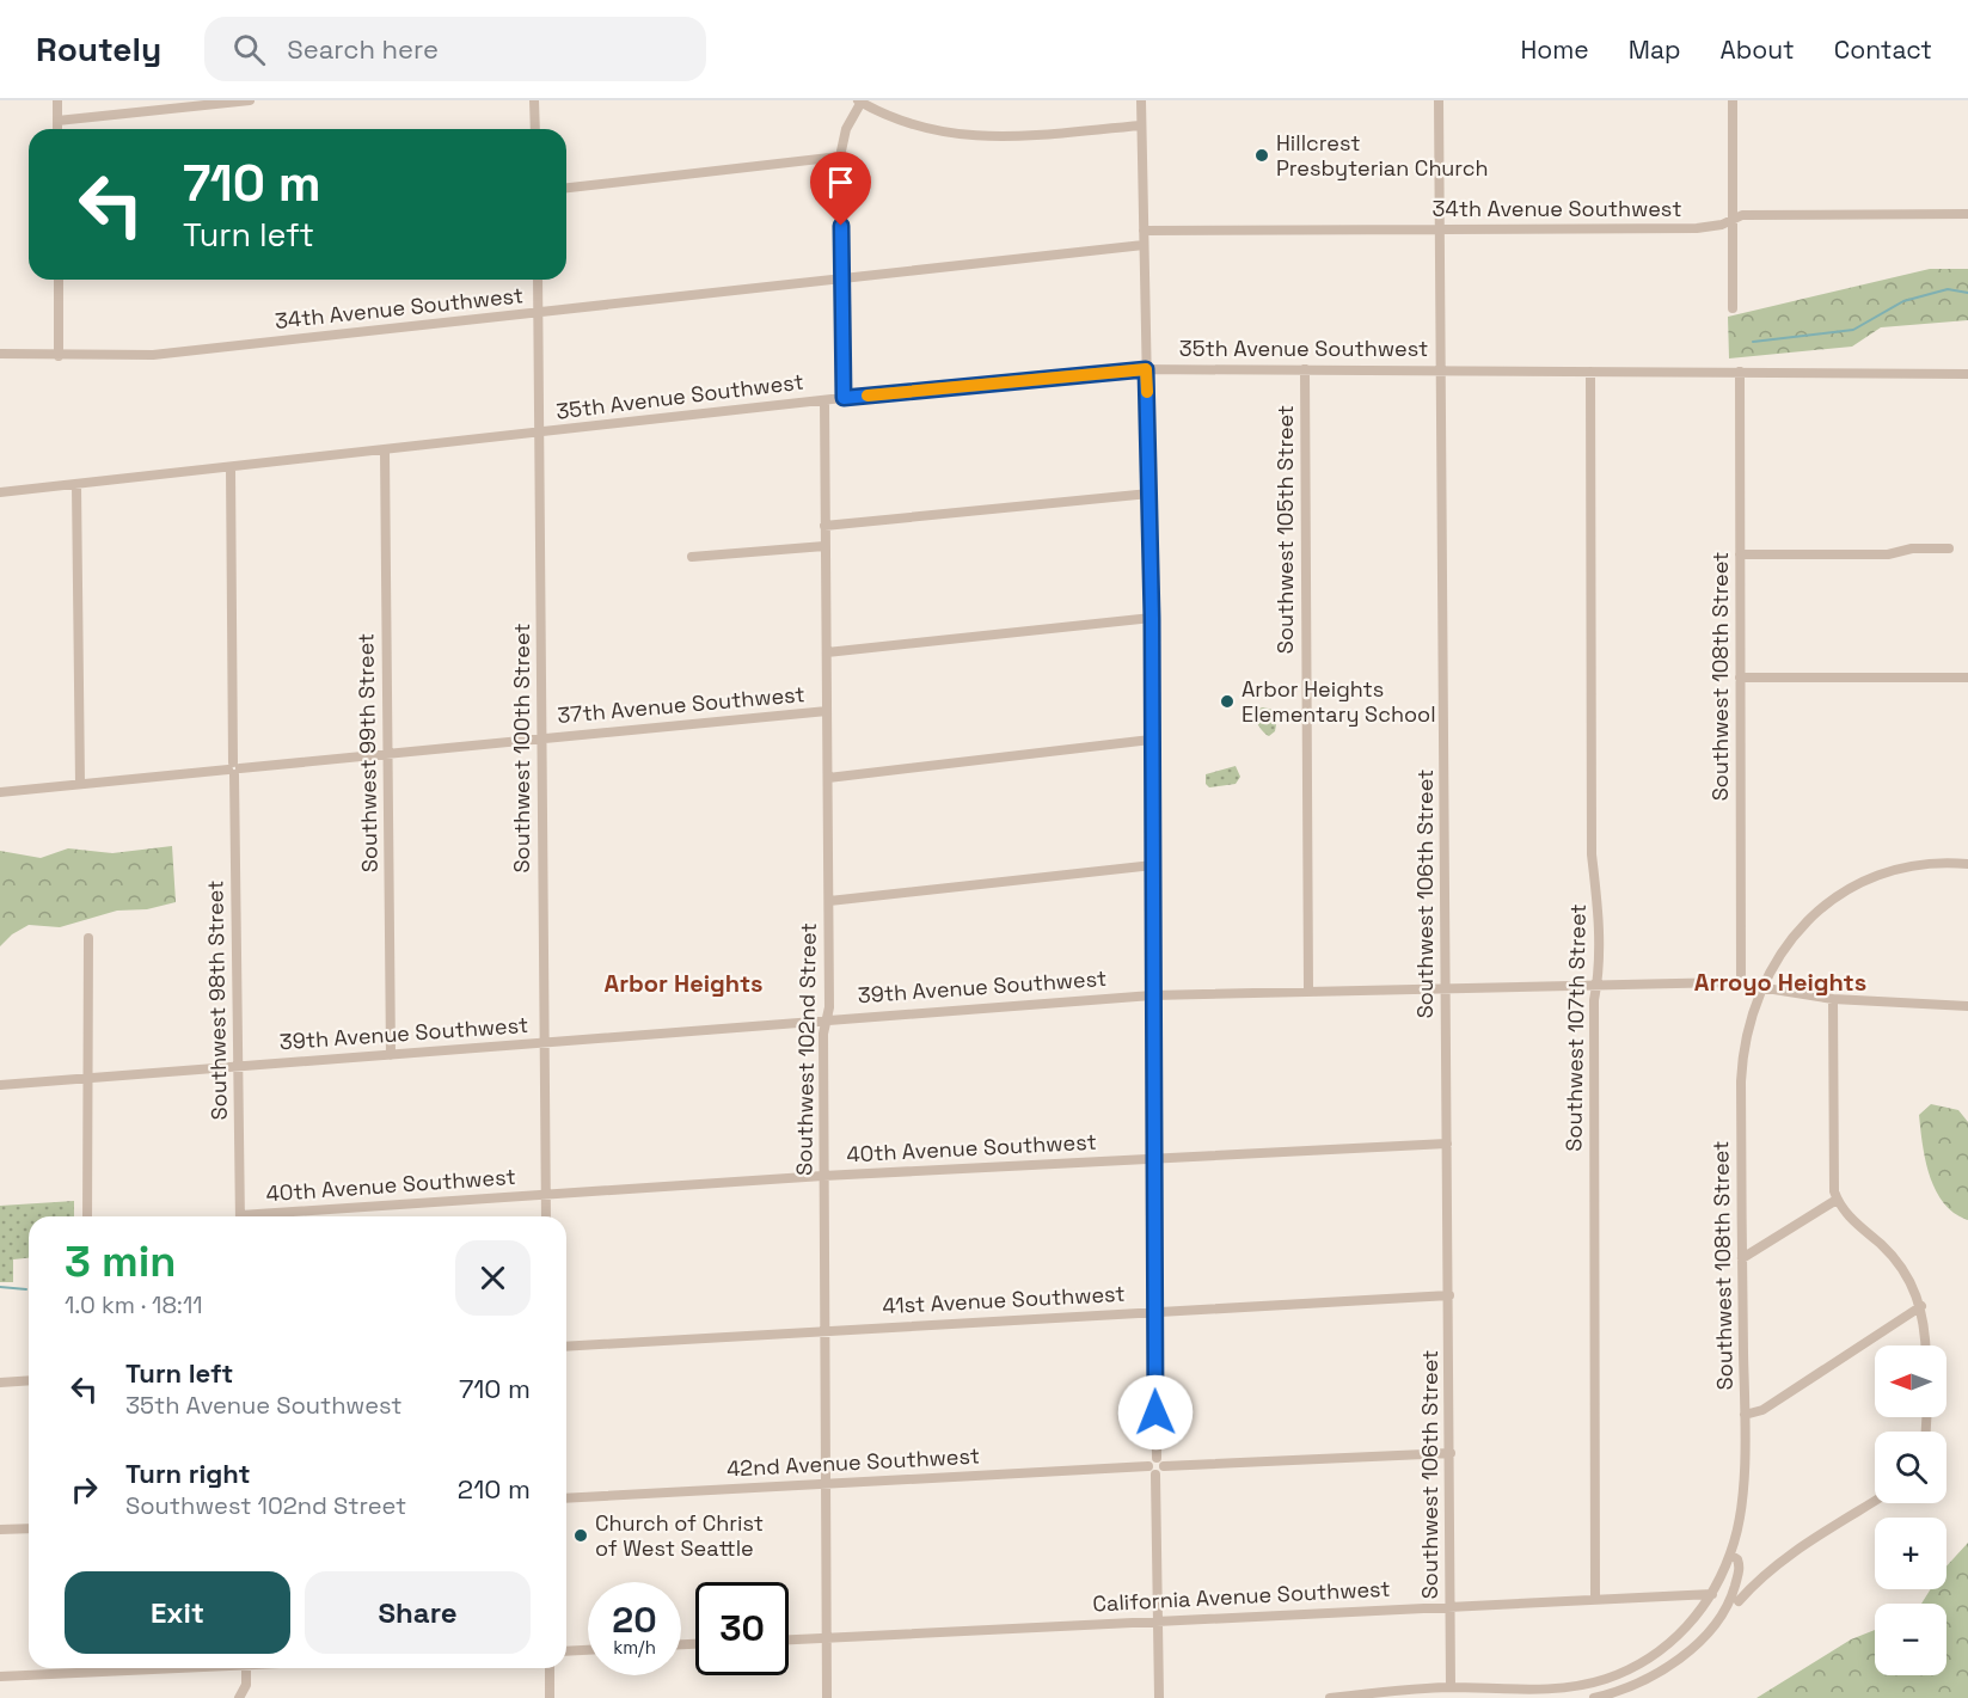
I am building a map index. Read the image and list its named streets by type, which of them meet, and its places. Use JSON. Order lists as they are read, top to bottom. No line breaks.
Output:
{"streets":{"street":["34th Avenue Southwest","35th Avenue Southwest","Southwest 105th Street","Southwest 108th Street","37th Avenue Southwest","Southwest 100th Street","Southwest 99th Street","Southwest 106th Street","39th Avenue Southwest","Southwest 98th Street","Southwest 107th Street","Southwest 102nd Street","40th Avenue Southwest","41st Avenue Southwest","42nd Avenue Southwest","California Avenue Southwest"]},"crossings":[["34th Avenue Southwest","Southwest 100th Street"],["34th Avenue Southwest","Southwest 106th Street"],["35th Avenue Southwest","Southwest 105th Street"],["35th Avenue Southwest","Southwest 108th Street"],["35th Avenue Southwest","Southwest 100th Street"],["35th Avenue Southwest","Southwest 99th Street"],["35th Avenue Southwest","Southwest 106th Street"],["35th Avenue Southwest","Southwest 98th Street"],["35th Avenue Southwest","Southwest 107th Street"],["35th Avenue Southwest","Southwest 102nd Street"],["Southwest 105th Street","39th Avenue Southwest"],["Southwest 108th Street","39th Avenue Southwest"],["37th Avenue Southwest","Southwest 100th Street"],["37th Avenue Southwest","Southwest 99th Street"],["37th Avenue Southwest","Southwest 98th Street"],["37th Avenue Southwest","Southwest 102nd Street"],["Southwest 100th Street","39th Avenue Southwest"],["Southwest 100th Street","40th Avenue Southwest"],["Southwest 99th Street","39th Avenue Southwest"],["Southwest 106th Street","39th Avenue Southwest"],["Southwest 106th Street","40th Avenue Southwest"],["Southwest 106th Street","41st Avenue Southwest"],["Southwest 106th Street","42nd Avenue Southwest"],["Southwest 106th Street","California Avenue Southwest"],["39th Avenue Southwest","Southwest 98th Street"],["39th Avenue Southwest","Southwest 107th Street"],["39th Avenue Southwest","Southwest 102nd Street"],["Southwest 107th Street","California Avenue Southwest"],["Southwest 102nd Street","40th Avenue Southwest"],["Southwest 102nd Street","41st Avenue Southwest"],["Southwest 102nd Street","42nd Avenue Southwest"],["Southwest 102nd Street","California Avenue Southwest"]],"districts":["Arroyo Heights","Arbor Heights"],"places":["Hillcrest Presbyterian Church","Arbor Heights Elementary School","Church of Christ of West Seattle"],"north":"left","page":{"header":"Routely","search":"Search here","nav":["Home","Map","About","Contact"],"turn":["710 m","Turn left"],"heading":["3 min","1.0 km · 18:11"],"list":[{"name":"Turn left","note":"35th Avenue Southwest","value":"710 m"},{"name":"Turn right","note":"Southwest 102nd Street","value":"210 m"}],"map_buttons":["+","−"],"buttons":["Exit","Share"],"speed":"20 km/h","limit":"30"}}
